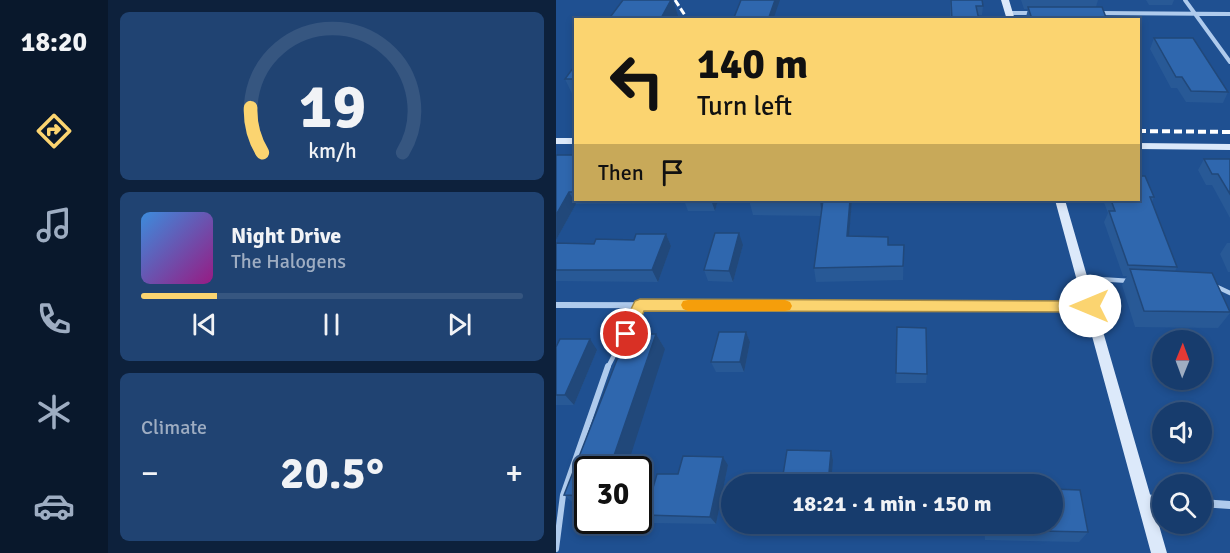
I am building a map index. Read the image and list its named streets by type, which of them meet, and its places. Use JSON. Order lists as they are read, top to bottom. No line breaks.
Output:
{"north":"top","page":{"tabs":"18:20","turn":["140 m","Turn left"],"then":"Then","song":["Night Drive","The Halogens"],"tile":"Climate","heat":["−","20.5°","+"],"limit":"30","trip":"18:21 · 1 min · 150 m","gauge":["19","km/h"]}}
